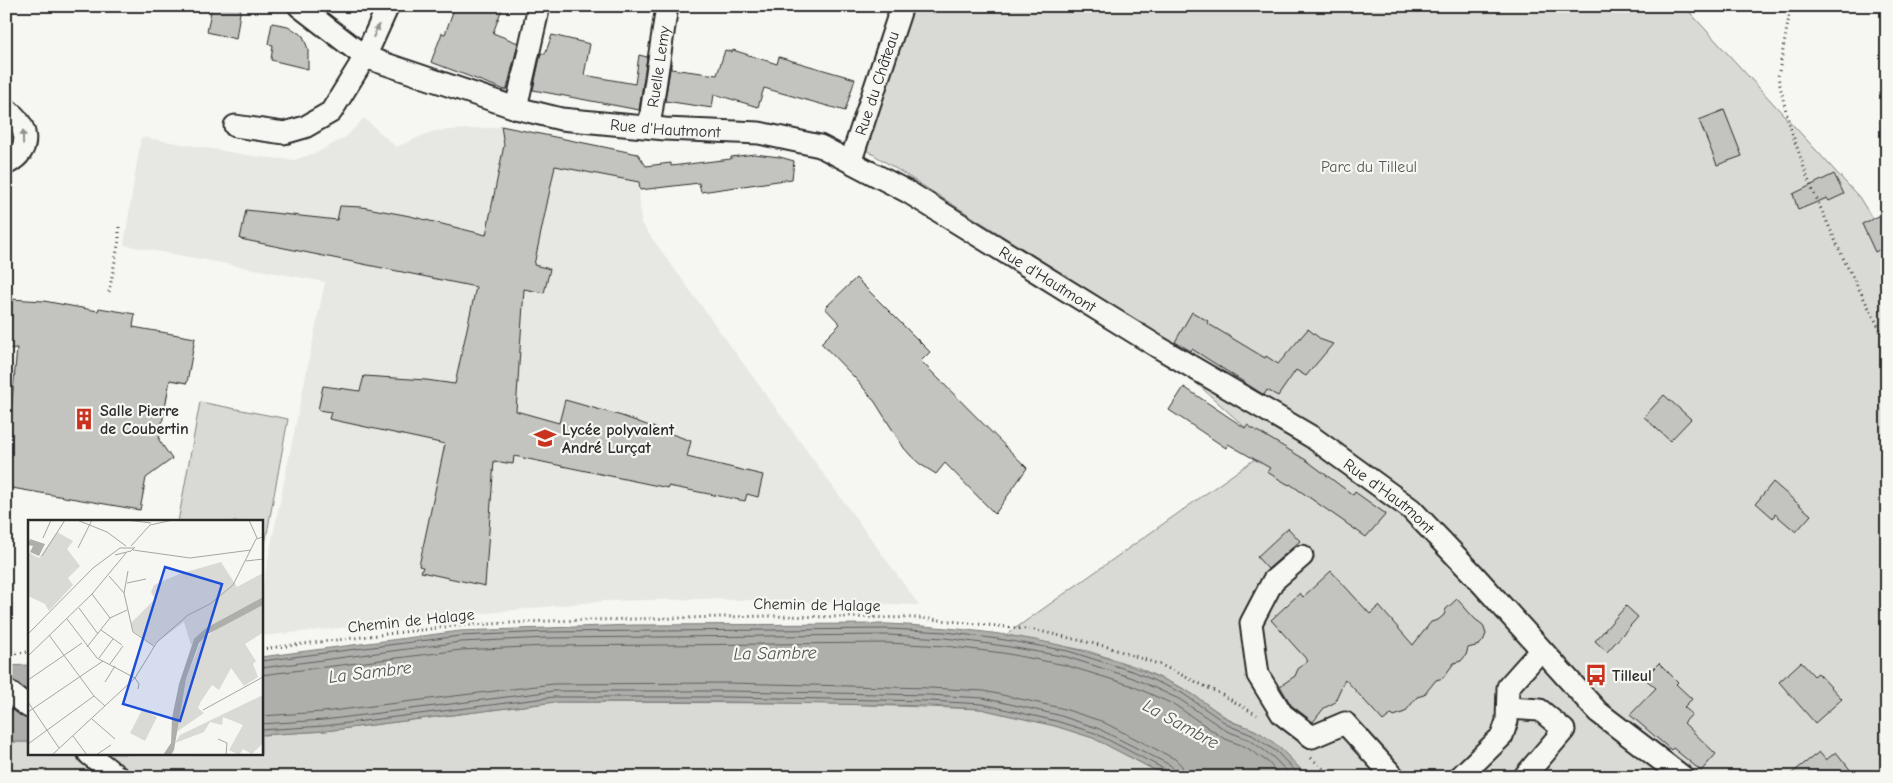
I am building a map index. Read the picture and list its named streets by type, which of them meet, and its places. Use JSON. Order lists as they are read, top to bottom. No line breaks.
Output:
{"streets":{"street":["Ruelle Lemy","Rue du Château","Rue d'Hautmont"],"path":["Chemin de Halage"]},"crossings":[["Ruelle Lemy","Rue d'Hautmont"],["Rue du Château","Rue d'Hautmont"]],"water":["La Sambre"],"parks":["Parc du Tilleul"],"places":{"building":["Salle Pierre de Coubertin"],"school or university":["Lycée polyvalent André Lurçat"],"bus stop":["Tilleul"]}}
